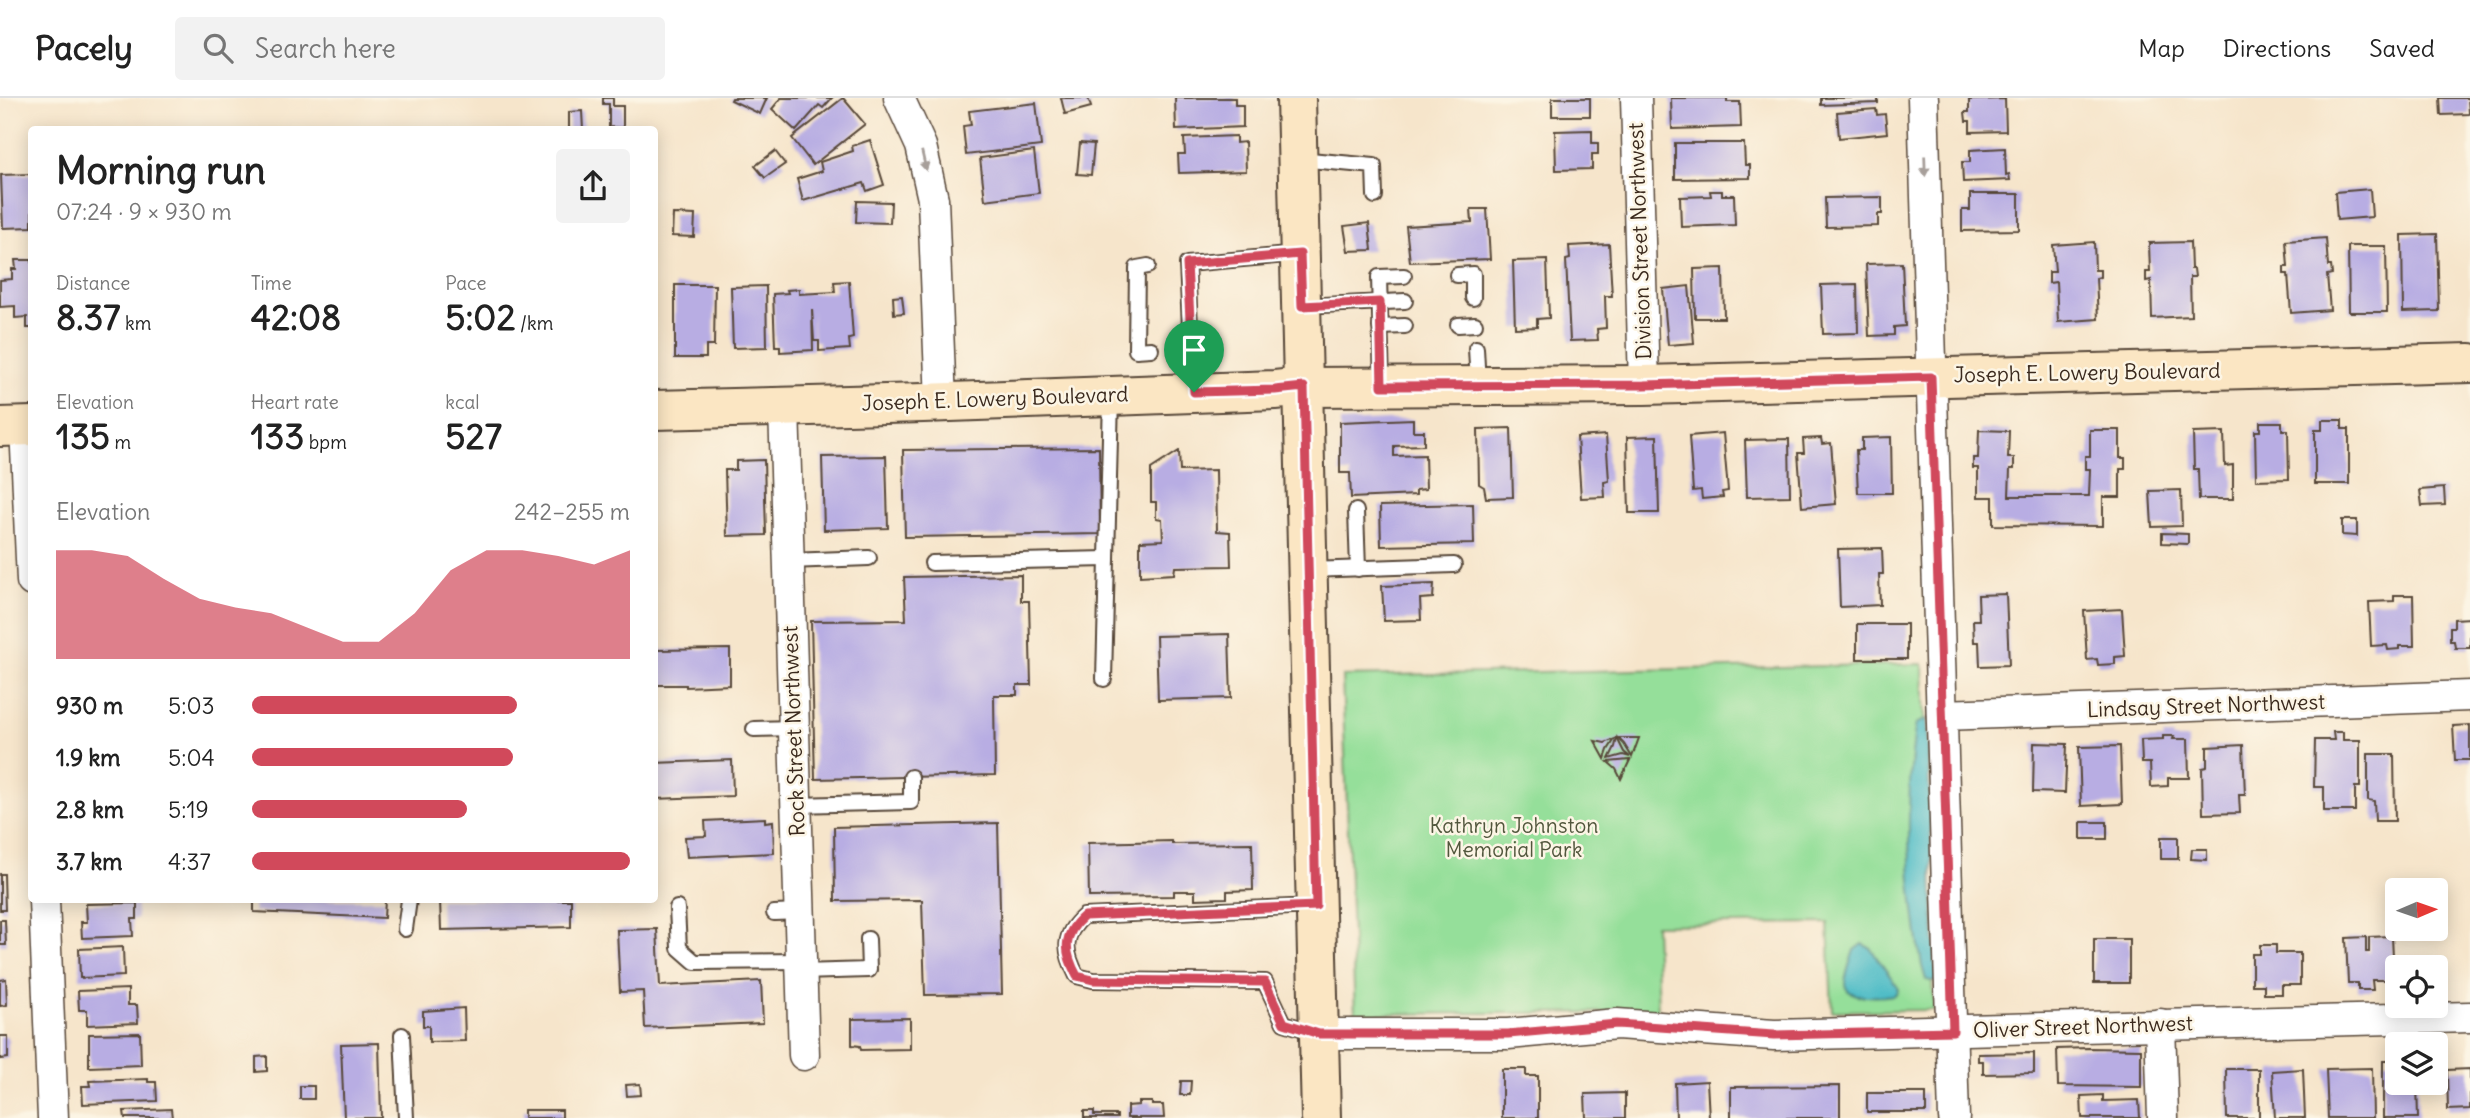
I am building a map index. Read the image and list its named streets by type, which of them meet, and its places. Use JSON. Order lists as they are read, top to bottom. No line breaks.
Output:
{"streets":{"main road":["Joseph E. Lowery Boulevard"],"street":["Division Street Northwest","Lindsay Street Northwest","Rock Street Northwest","Oliver Street Northwest"]},"crossings":[["Division Street Northwest","Joseph E. Lowery Boulevard"],["Joseph E. Lowery Boulevard","Rock Street Northwest"]],"parks":["Kathryn Johnston Memorial Park"],"north":"right","page":{"header":"Pacely","search":"Search here","nav":["Map","Directions","Saved"],"heading":["Morning run","07:24 · 9 × 930 m"],"stats":[["Distance","8.37 km"],["Time","42:08"],["Pace","5:02 /km"],["Elevation","135 m"],["Heart rate","133 bpm"],["kcal","527"]],"chart":["Elevation","242–255 m"],"list":[{"name":"930 m","note":"5:03"},{"name":"1.9 km","note":"5:04"},{"name":"2.8 km","note":"5:19"},{"name":"3.7 km","note":"4:37"}]}}
